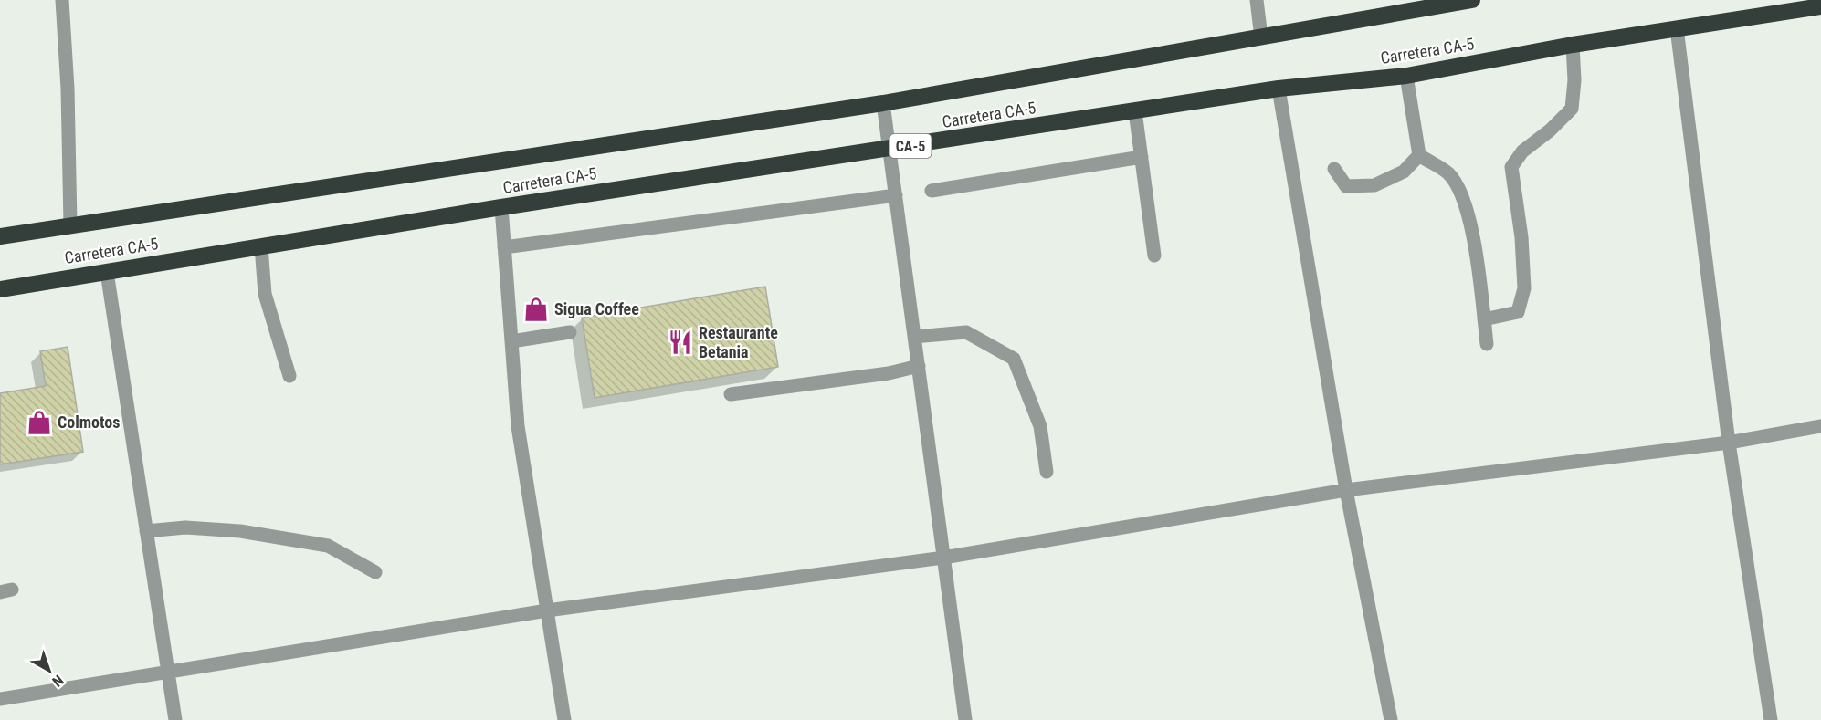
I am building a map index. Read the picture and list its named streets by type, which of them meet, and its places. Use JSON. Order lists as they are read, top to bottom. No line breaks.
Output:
{"streets":{"highway":["Carretera CA-5","CA-5"]},"places":{"shop":["Sigua Coffee","Colmotos"],"restaurant":["Restaurante Betania"]},"north":"bottom right"}
